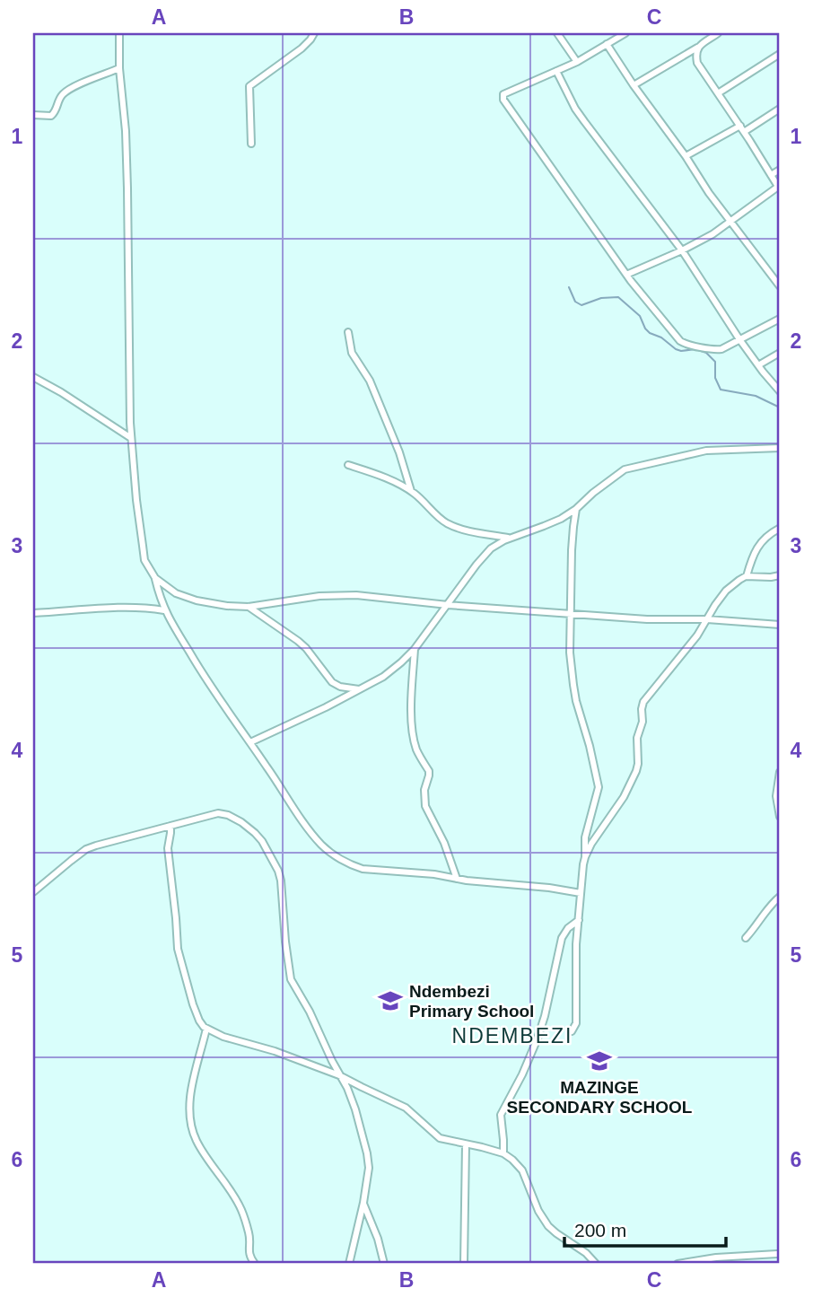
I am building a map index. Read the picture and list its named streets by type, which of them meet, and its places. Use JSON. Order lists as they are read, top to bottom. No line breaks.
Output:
{"districts":["NDEMBEZI"],"places":{"school or university":["Ndembezi Primary School","MAZINGE SECONDARY SCHOOL"]},"scale_bar":"200 m","grid":{"columns":["A","B","C"],"rows":["1","2","3","4","5","6"]}}
